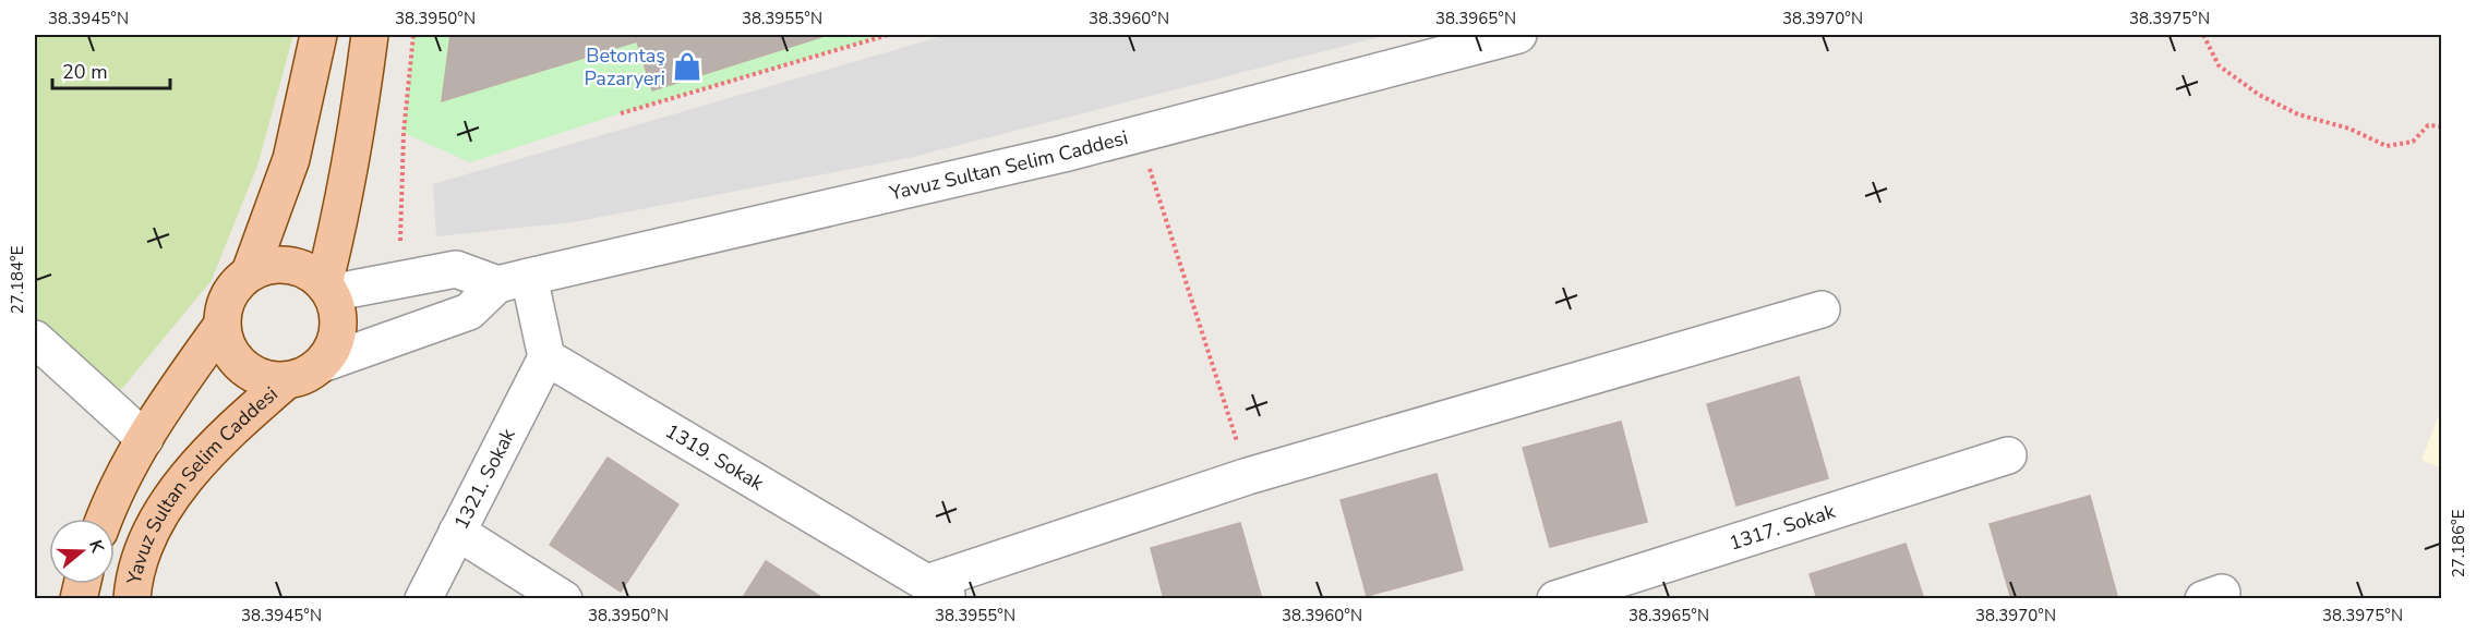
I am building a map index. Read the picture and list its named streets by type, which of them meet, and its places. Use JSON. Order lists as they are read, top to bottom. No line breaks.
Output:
{"streets":{"main road":["Yavuz Sultan Selim Caddesi"],"street":["1319. Sokak","1321. Sokak","1317. Sokak"]},"crossings":[["1319. Sokak","1321. Sokak"]],"places":{"shop":["Betontaş Pazaryeri"]},"scale_bar":"20 m","north":"right","coordinates":["38.3945°N","38.3950°N","38.3955°N","38.3960°N","38.3965°N","38.3970°N","38.3975°N","27.184°E","27.186°E"]}
